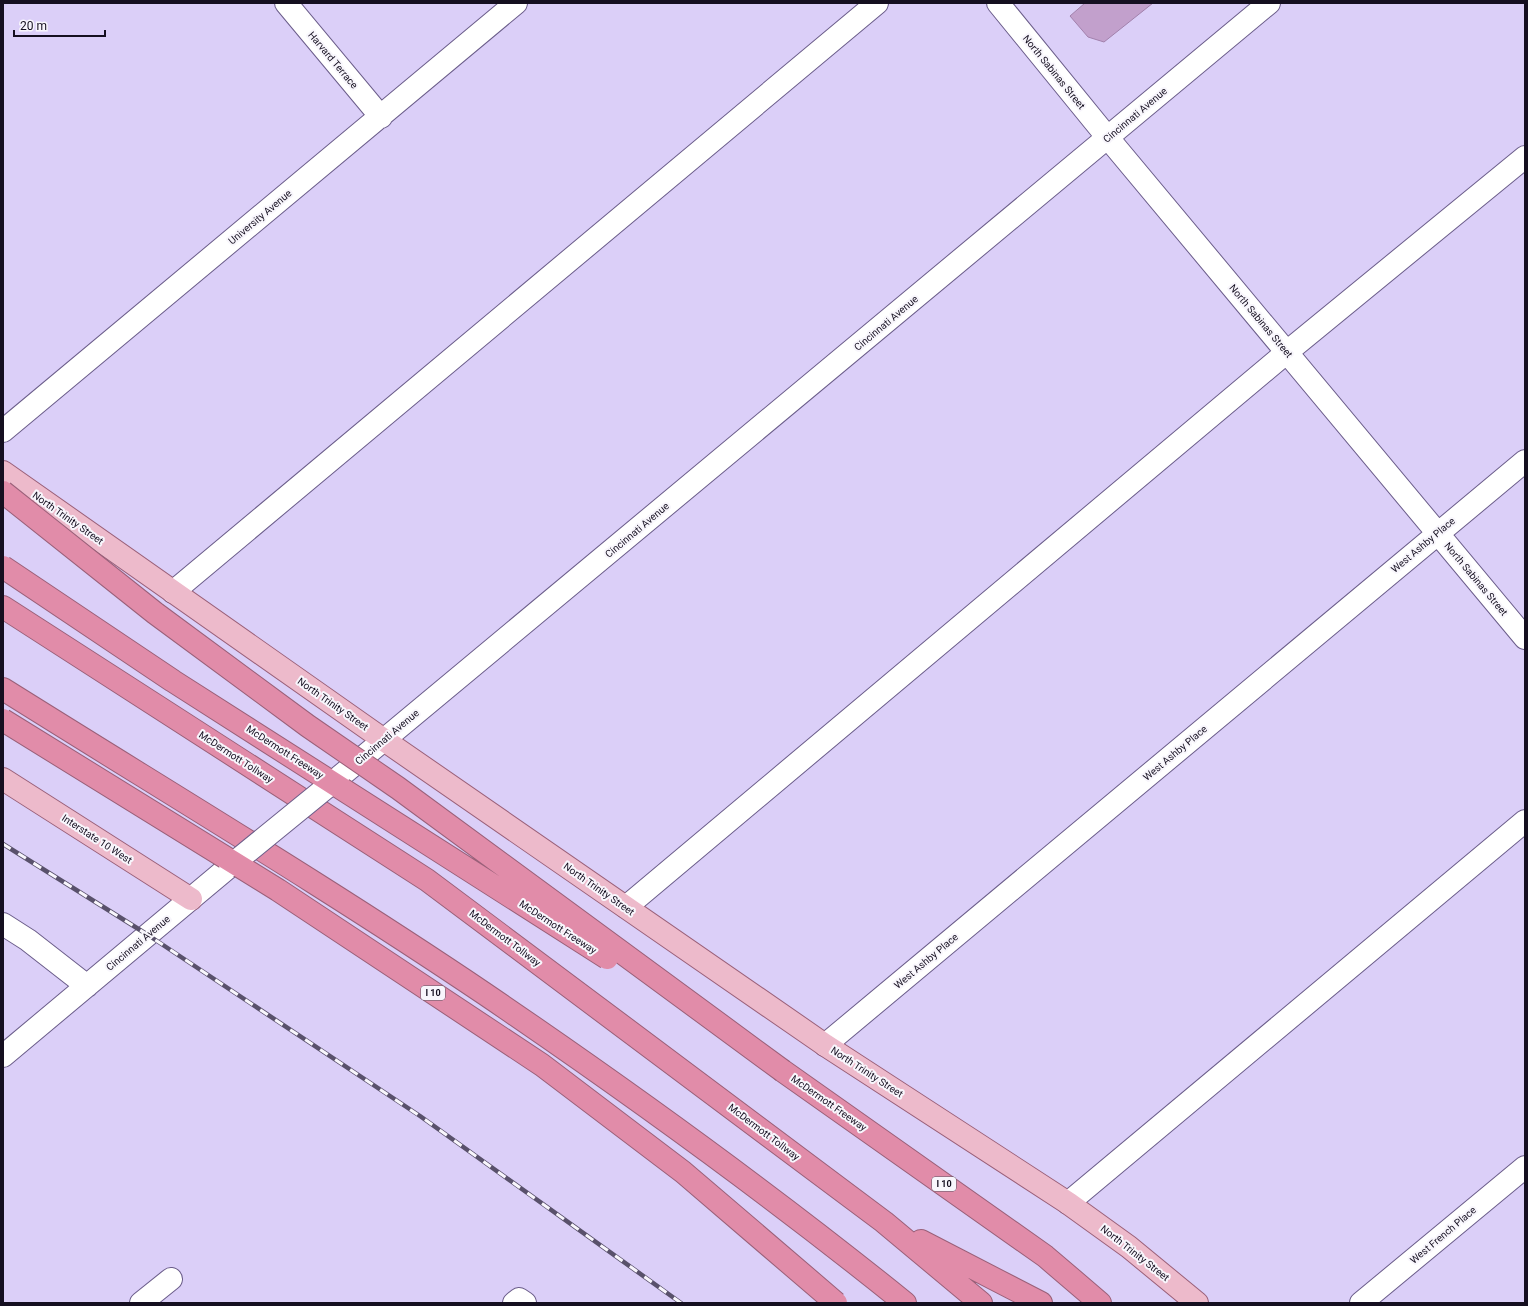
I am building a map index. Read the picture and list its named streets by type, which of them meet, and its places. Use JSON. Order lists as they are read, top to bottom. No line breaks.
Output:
{"streets":{"highway":["McDermott Freeway","McDermott Tollway","I 10"],"main road":["North Trinity Street","Interstate 10 West"],"street":["Harvard Terrace","North Sabinas Street","Cincinnati Avenue","University Avenue","West Ashby Place","West French Place"]},"crossings":[["Harvard Terrace","University Avenue"],["North Sabinas Street","Cincinnati Avenue"],["North Sabinas Street","West Ashby Place"],["Cincinnati Avenue","North Trinity Street"],["Cincinnati Avenue","Interstate 10 West"],["North Trinity Street","West Ashby Place"]],"scale_bar":"20 m"}
